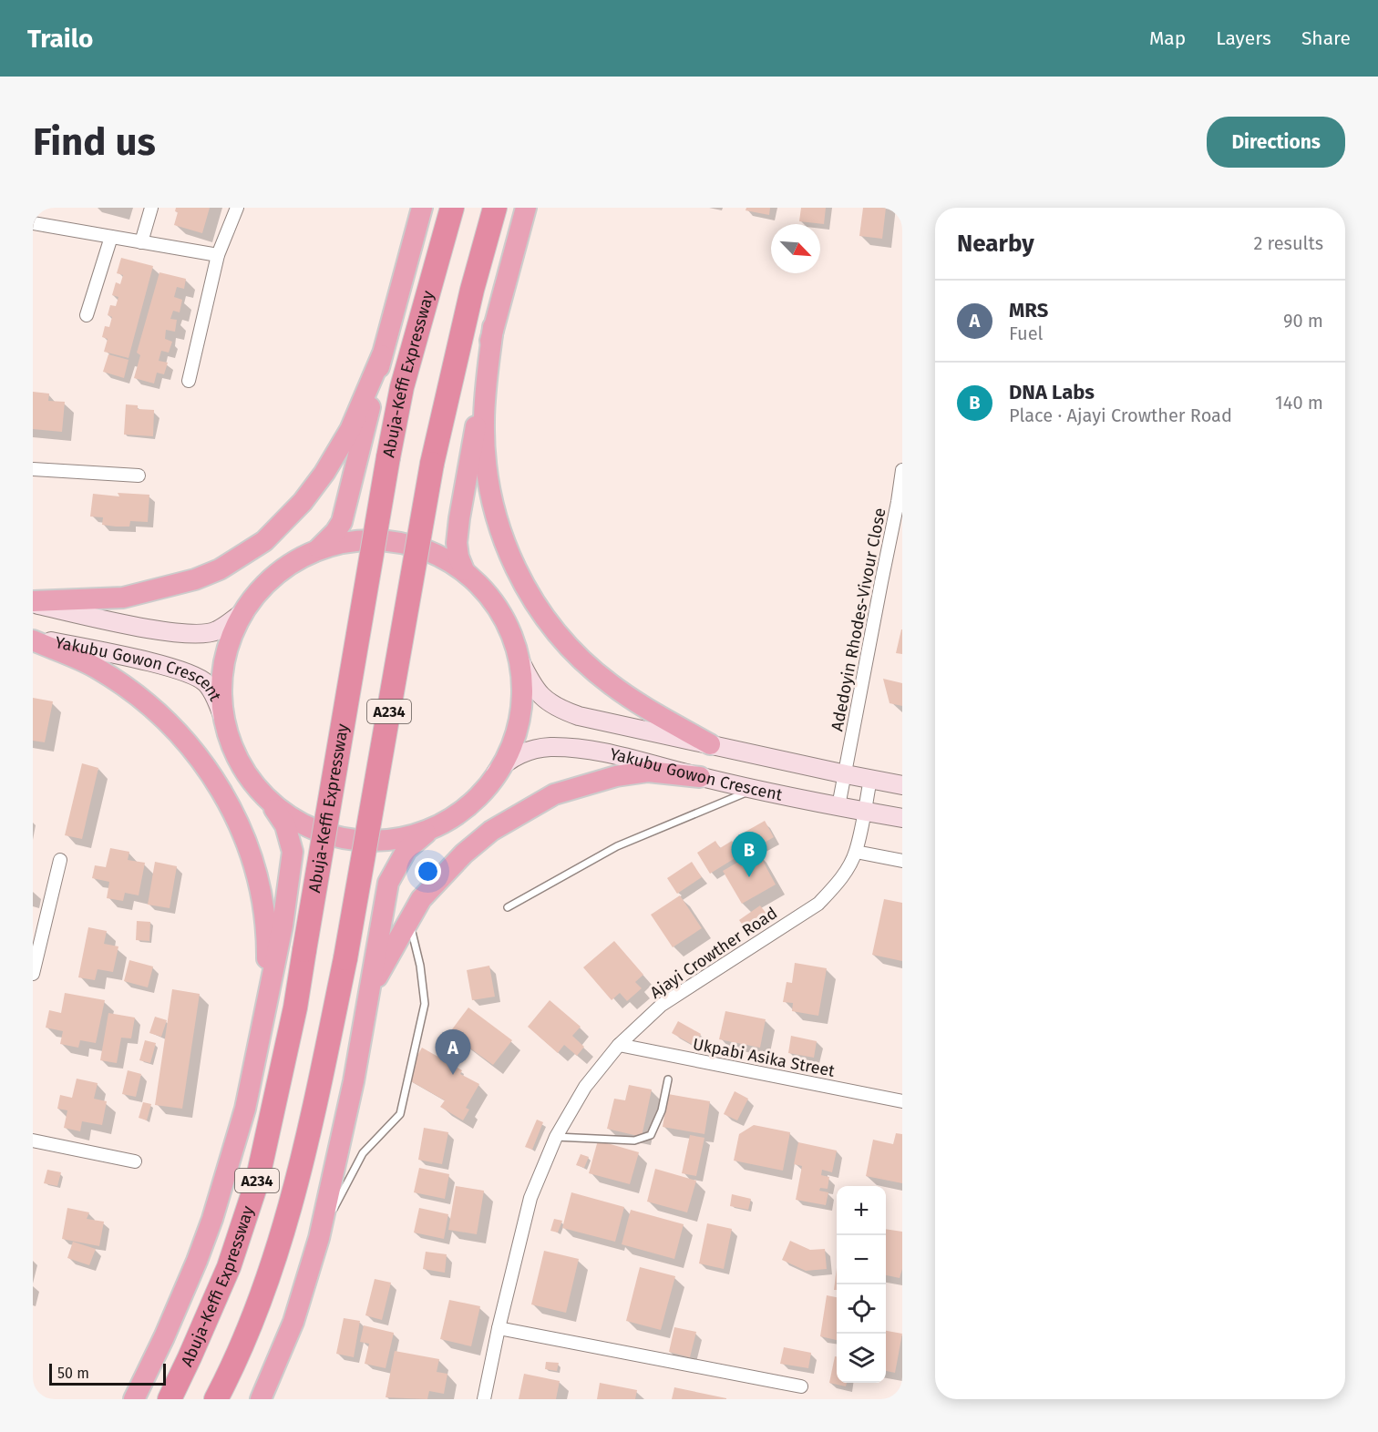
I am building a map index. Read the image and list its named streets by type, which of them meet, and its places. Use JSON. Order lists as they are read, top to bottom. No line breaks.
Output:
{"streets":{"highway":["Abuja-Keffi Expressway","A234"],"main road":["Yakubu Gowon Crescent"],"street":["Adedoyin Rhodes-Vivour Close","Ajayi Crowther Road","Ukpabi Asika Street"]},"crossings":[["Adedoyin Rhodes-Vivour Close","Yakubu Gowon Crescent"],["Yakubu Gowon Crescent","Ajayi Crowther Road"],["Ajayi Crowther Road","Ukpabi Asika Street"]],"scale_bar":"50 m","north":"bottom right","page":{"header":"Trailo","nav":["Map","Layers","Share"],"buttons":"Directions","title":"Find us","heading":["Nearby","2 results"],"list":[{"mark":"A","name":"MRS","note":"Fuel","value":"90 m"},{"mark":"B","name":"DNA Labs","note":"Place · Ajayi Crowther Road","value":"140 m"}],"pins":["B","A"],"map_buttons":["+","−"],"scale":"50 m"}}
